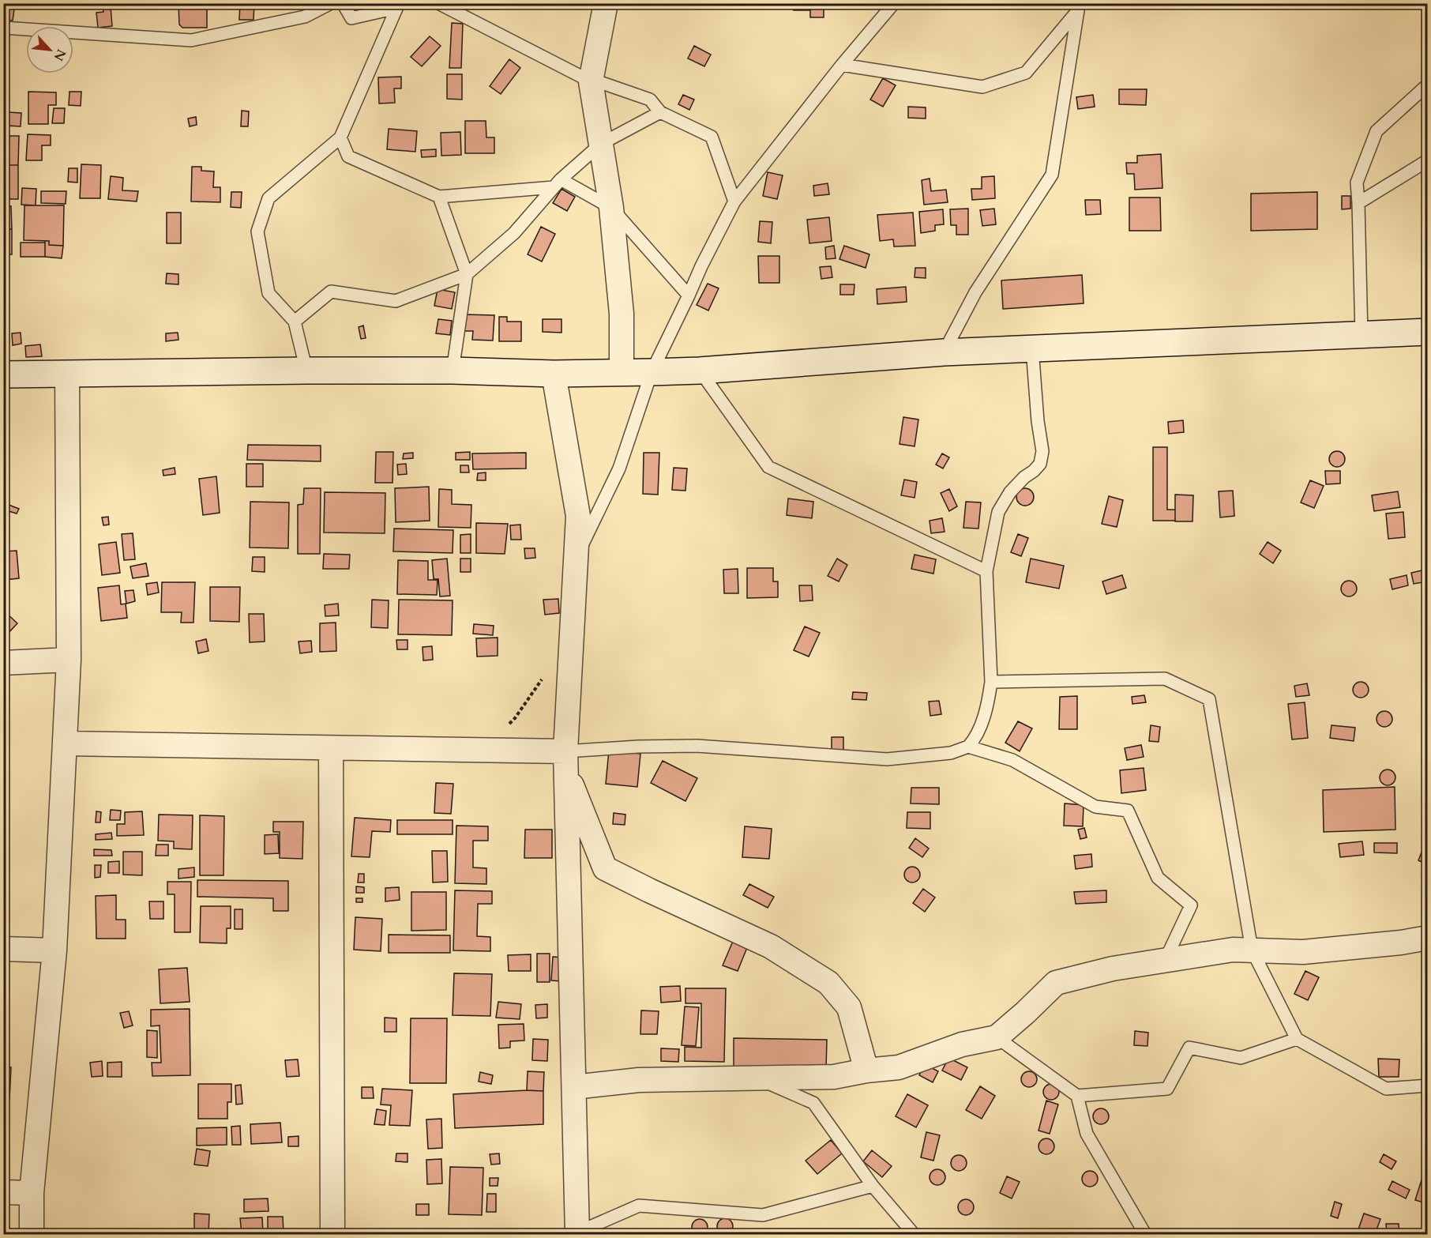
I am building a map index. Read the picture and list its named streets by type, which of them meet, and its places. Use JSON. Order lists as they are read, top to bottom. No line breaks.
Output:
{"north":"bottom right"}
